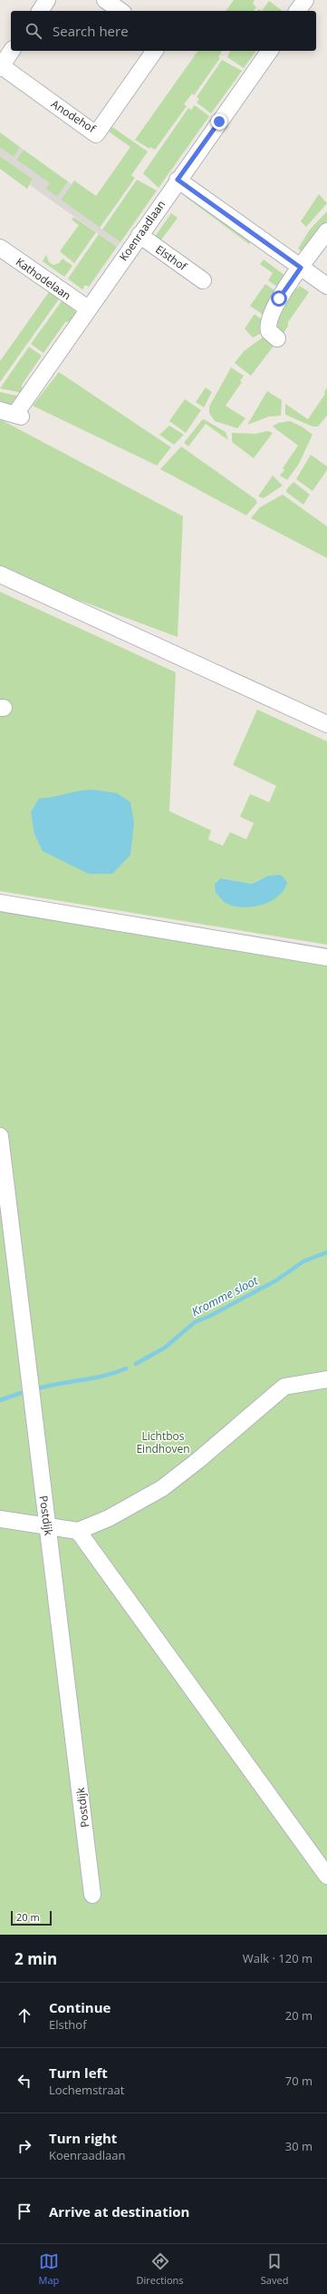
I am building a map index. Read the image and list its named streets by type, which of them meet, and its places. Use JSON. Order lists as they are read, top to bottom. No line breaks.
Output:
{"streets":{"street":["Anodehof","Koenraadlaan","Elsthof","Kathodelaan","Postdijk"]},"crossings":[["Koenraadlaan","Elsthof"],["Koenraadlaan","Kathodelaan"]],"water":["Kromme sloot"],"parks":["Lichtbos Eindhoven"],"scale_bar":"20 m","page":{"search":"Search here","scale":"20 m","heading":["2 min","Walk · 120 m"],"list":[["Continue","Elsthof","20 m"],["Turn left","Lochemstraat","70 m"],["Turn right","Koenraadlaan","30 m"],"Arrive at destination"],"nav":["Map","Directions","Saved"]}}
